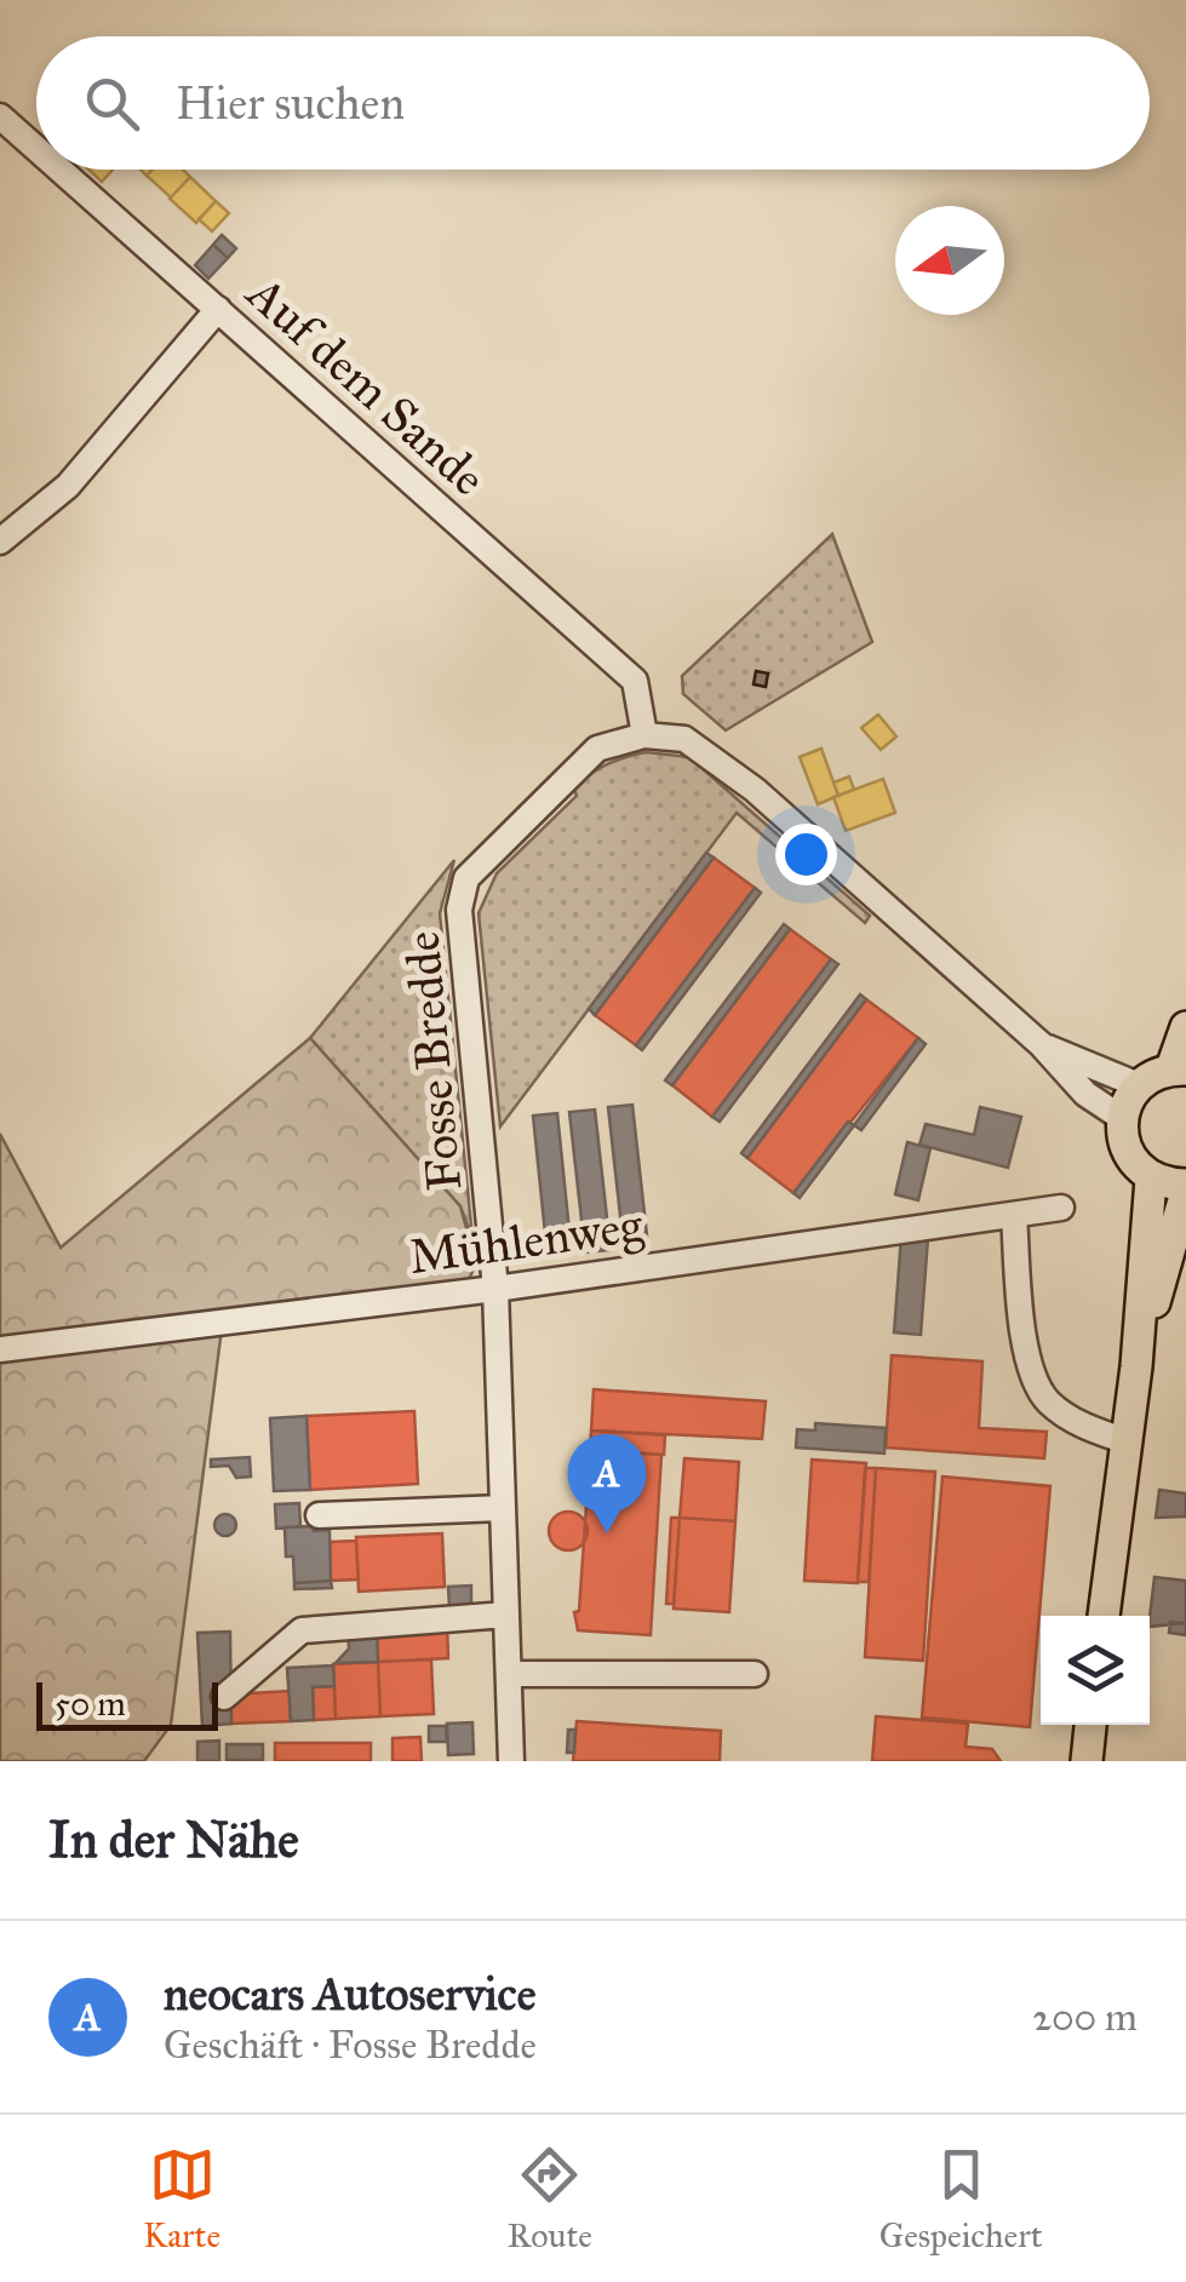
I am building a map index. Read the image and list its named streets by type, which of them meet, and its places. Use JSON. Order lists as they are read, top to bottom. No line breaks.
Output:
{"streets":{"street":["Auf dem Sande","Fosse Bredde","Mühlenweg"]},"crossings":[["Auf dem Sande","Fosse Bredde"],["Fosse Bredde","Mühlenweg"]],"scale_bar":"50 m","north":"left","page":{"search":"Hier suchen","pins":"A","scale":"50 m","heading":"In der Nähe","list":[{"mark":"A","name":"neocars Autoservice","note":"Geschäft · Fosse Bredde","value":"200 m"}],"nav":["Karte","Route","Gespeichert"]}}
